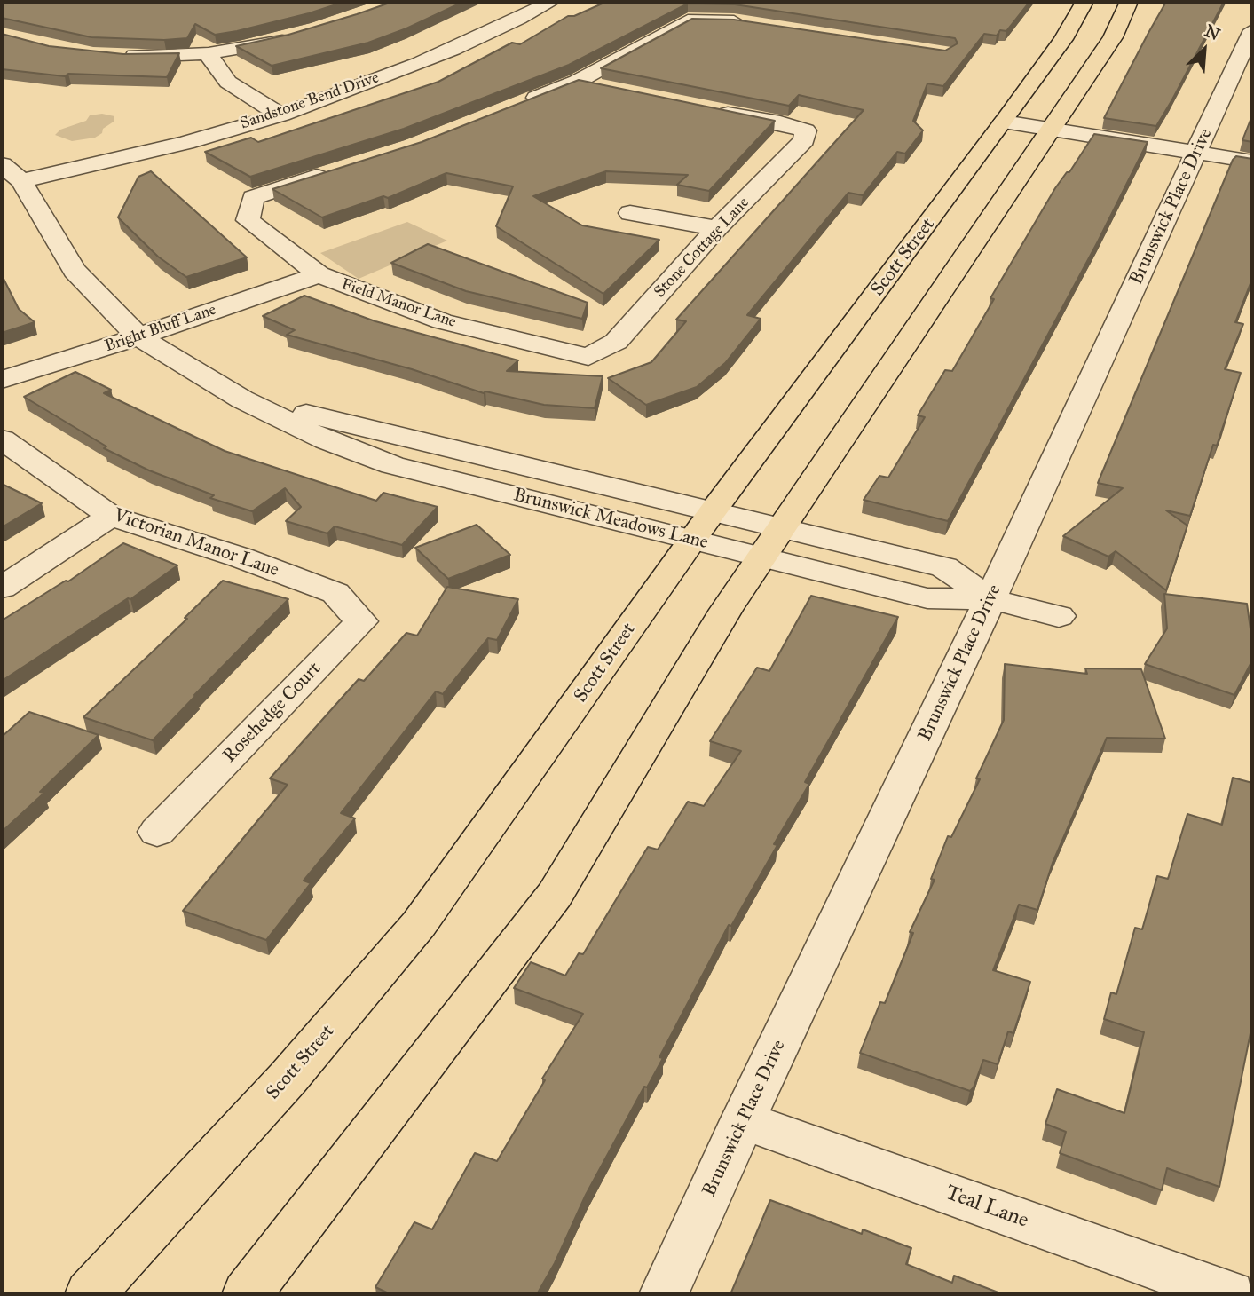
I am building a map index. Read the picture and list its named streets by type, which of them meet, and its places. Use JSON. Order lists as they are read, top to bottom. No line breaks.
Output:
{"streets":{"main road":["Scott Street"],"street":["Sandstone Bend Drive","Brunswick Place Drive","Stone Cottage Lane","Field Manor Lane","Bright Bluff Lane","Brunswick Meadows Lane","Victorian Manor Lane","Rosehedge Court","Teal Lane"]},"crossings":[["Sandstone Bend Drive","Brunswick Meadows Lane"],["Brunswick Place Drive","Brunswick Meadows Lane"],["Brunswick Place Drive","Teal Lane"],["Stone Cottage Lane","Field Manor Lane"],["Scott Street","Brunswick Meadows Lane"],["Field Manor Lane","Bright Bluff Lane"],["Bright Bluff Lane","Brunswick Meadows Lane"],["Victorian Manor Lane","Rosehedge Court"]],"north":"top right"}
